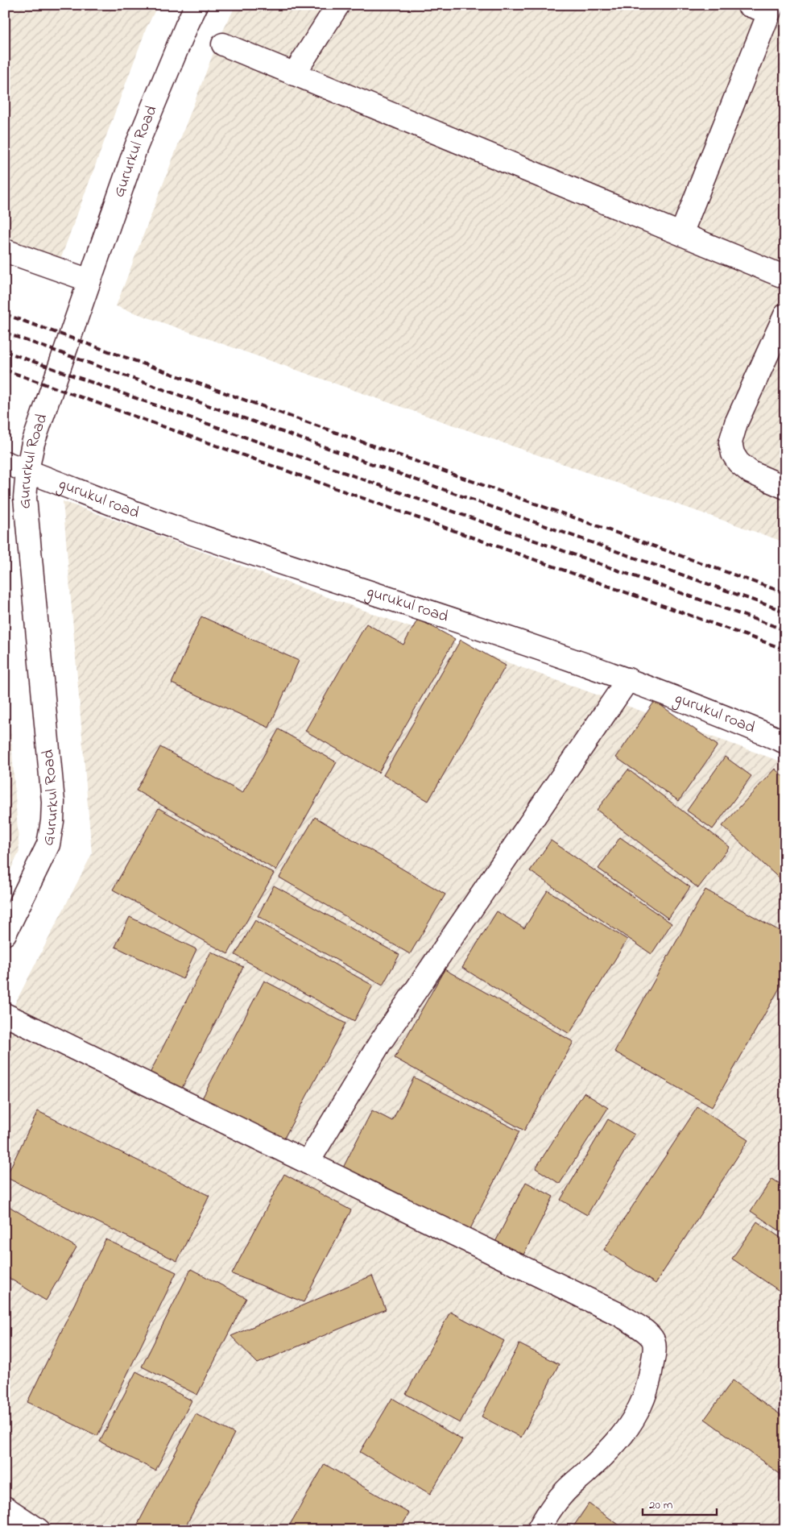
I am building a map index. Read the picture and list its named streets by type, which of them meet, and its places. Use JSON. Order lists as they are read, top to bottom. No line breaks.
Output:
{"streets":{"street":["Gururkul Road","gurukul road"]},"crossings":[["Gururkul Road","gurukul road"]],"scale_bar":"20 m"}
